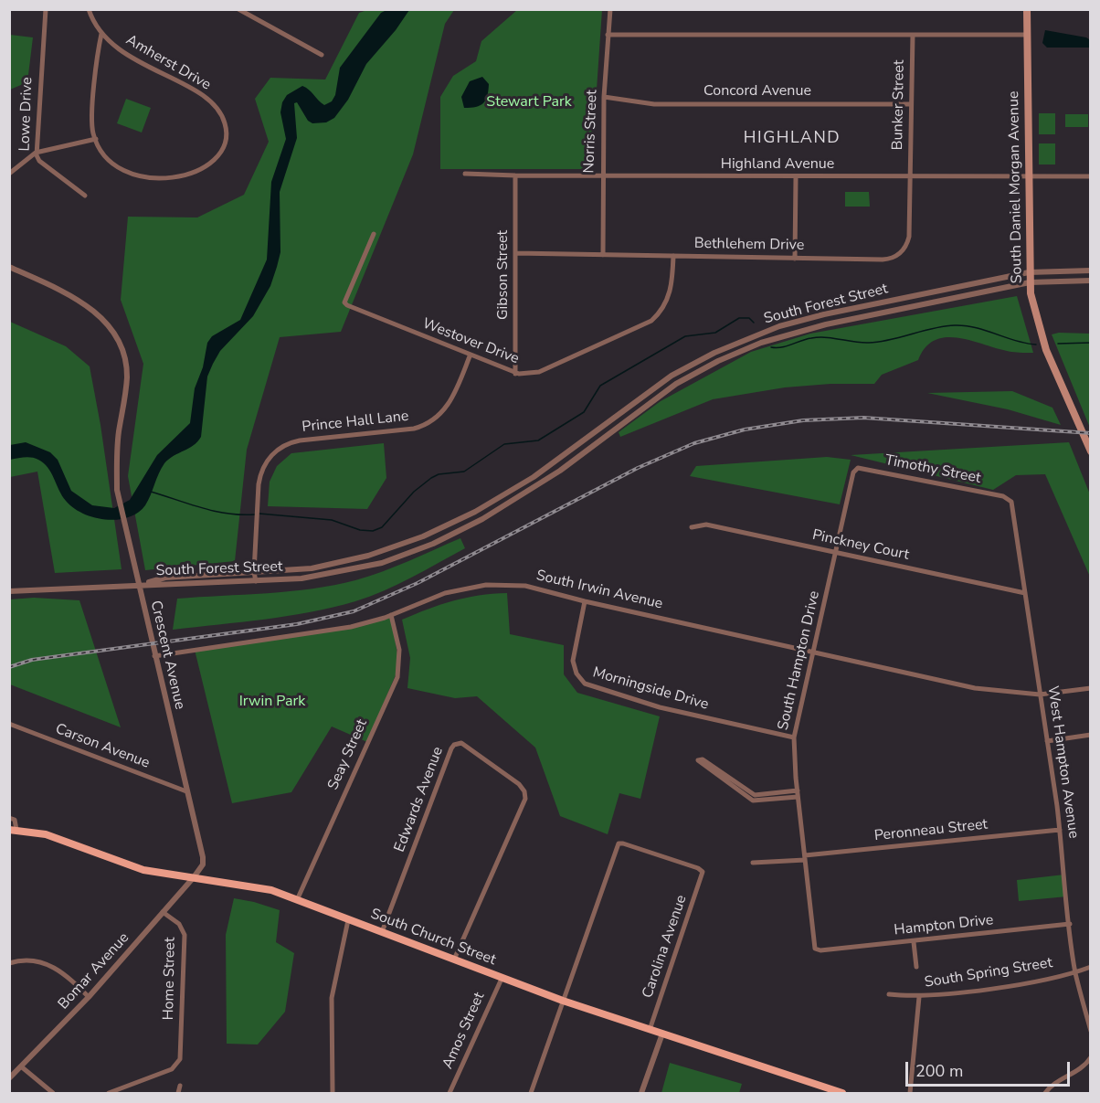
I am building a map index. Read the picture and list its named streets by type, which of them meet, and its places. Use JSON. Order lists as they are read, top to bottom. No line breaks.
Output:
{"streets":{"main road":["South Daniel Morgan Avenue","South Church Street"],"street":["Amherst Drive","Concord Avenue","Bunker Street","Lowe Drive","Norris Street","Highland Avenue","Bethlehem Drive","Gibson Street","South Forest Street","Westover Drive","Prince Hall Lane","Timothy Street","Pinckney Court","South Irwin Avenue","Crescent Avenue","South Hampton Drive","Morningside Drive","Carson Avenue","Seay Street","West Hampton Avenue","Edwards Avenue","Peronneau Street","Hampton Drive","Carolina Avenue","Bomar Avenue","South Spring Street","Home Street","Amos Street"]},"crossings":[["Concord Avenue","Bunker Street"],["Concord Avenue","Norris Street"],["Bunker Street","Highland Avenue"],["Bunker Street","Bethlehem Drive"],["Norris Street","Highland Avenue"],["Norris Street","Bethlehem Drive"],["Highland Avenue","South Daniel Morgan Avenue"],["Highland Avenue","Bethlehem Drive"],["Highland Avenue","Gibson Street"],["South Daniel Morgan Avenue","South Forest Street"],["Bethlehem Drive","Gibson Street"],["Bethlehem Drive","Westover Drive"],["Gibson Street","Westover Drive"],["South Forest Street","Prince Hall Lane"],["South Forest Street","Crescent Avenue"],["Westover Drive","Prince Hall Lane"],["Timothy Street","South Hampton Drive"],["Timothy Street","West Hampton Avenue"],["Pinckney Court","South Hampton Drive"],["Pinckney Court","West Hampton Avenue"],["South Irwin Avenue","Crescent Avenue"],["South Irwin Avenue","South Hampton Drive"],["South Irwin Avenue","Morningside Drive"],["South Irwin Avenue","Seay Street"],["South Irwin Avenue","West Hampton Avenue"],["Crescent Avenue","Carson Avenue"],["Crescent Avenue","South Church Street"],["Crescent Avenue","Bomar Avenue"],["South Hampton Drive","Morningside Drive"],["South Hampton Drive","Peronneau Street"],["South Hampton Drive","Hampton Drive"],["Seay Street","South Church Street"],["West Hampton Avenue","Peronneau Street"],["West Hampton Avenue","Hampton Drive"],["West Hampton Avenue","South Spring Street"],["Edwards Avenue","South Church Street"],["South Church Street","Carolina Avenue"],["South Church Street","Bomar Avenue"],["South Church Street","Amos Street"],["Bomar Avenue","Home Street"]],"districts":["HIGHLAND"],"parks":["Stewart Park","Irwin Park"],"scale_bar":"200 m"}
